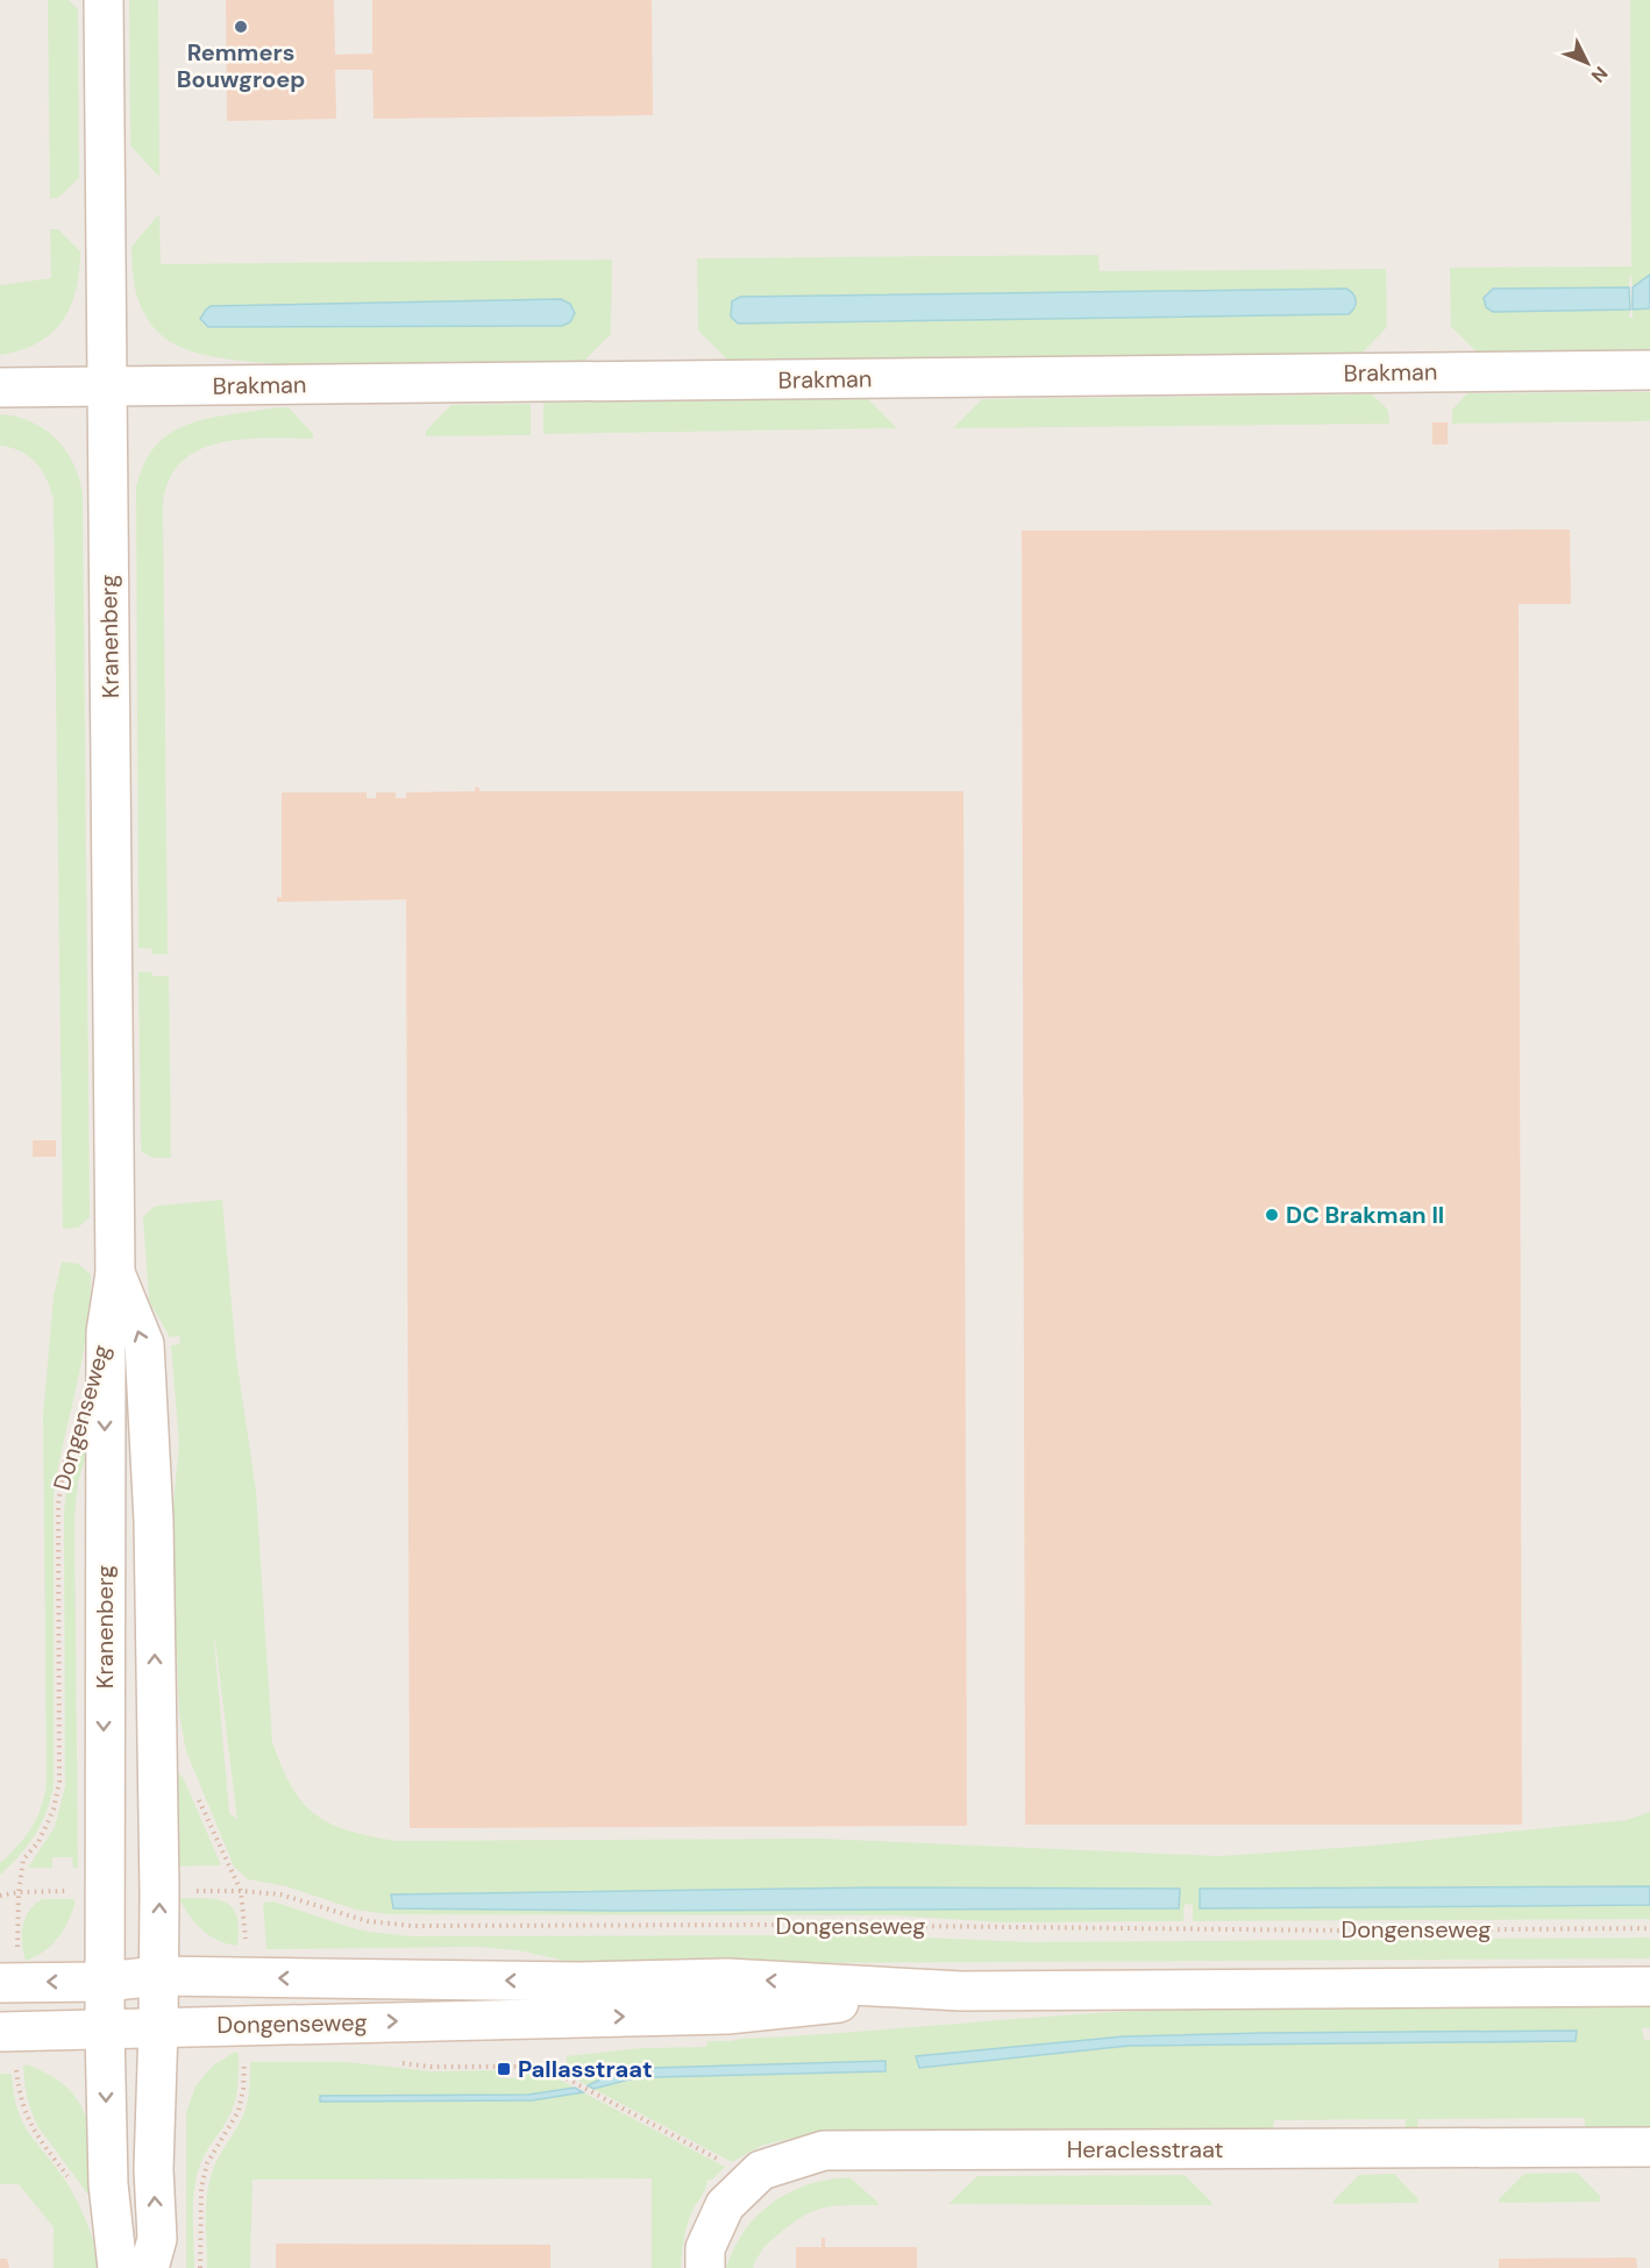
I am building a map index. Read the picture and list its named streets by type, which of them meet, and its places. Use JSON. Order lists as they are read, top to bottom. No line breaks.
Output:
{"streets":{"street":["Brakman","Kranenberg","Dongenseweg","Heraclesstraat"]},"crossings":[["Brakman","Kranenberg"],["Kranenberg","Dongenseweg"]],"places":{"other":["Remmers Bouwgroep","DC Brakman II"],"transit":["Pallasstraat"]},"north":"bottom right"}
